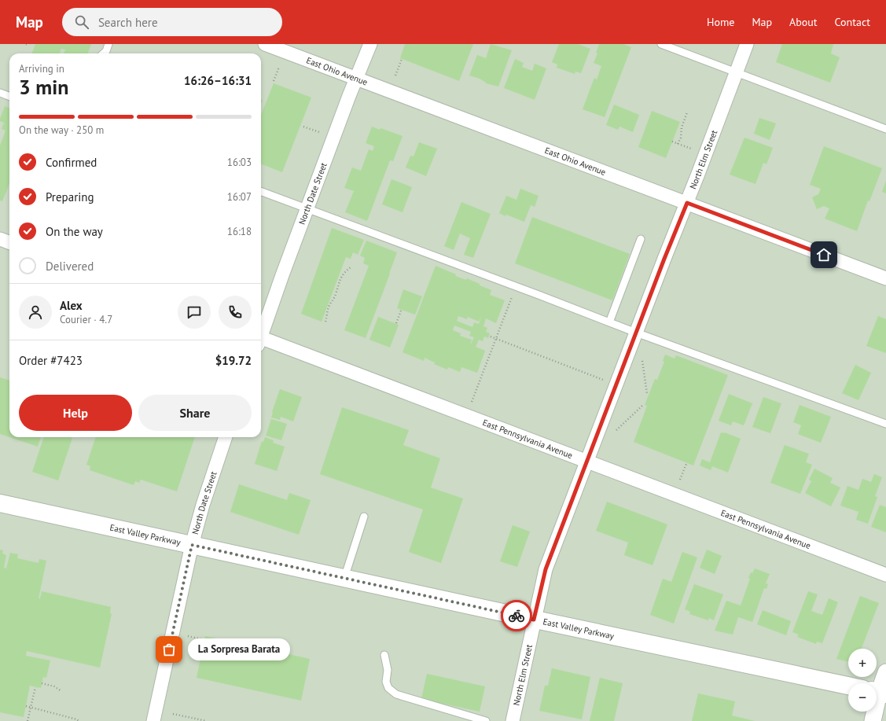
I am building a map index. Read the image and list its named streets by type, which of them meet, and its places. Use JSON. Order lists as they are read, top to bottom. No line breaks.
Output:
{"streets":{"main road":["East Valley Parkway"],"street":["East Ohio Avenue","North Elm Street","North Date Street","East Pennsylvania Avenue"]},"crossings":[["East Ohio Avenue","North Elm Street"],["East Ohio Avenue","North Date Street"],["North Elm Street","East Pennsylvania Avenue"],["North Elm Street","East Valley Parkway"],["North Date Street","East Valley Parkway"]],"places":["La Sorpresa Barata"],"page":{"header":"Map","search":"Search here","nav":["Home","Map","About","Contact"],"heading":["3 min","Arriving in","16:26–16:31"],"panel":["Alex","Courier · 4.7","Order #7423","$19.72"],"bar":"On the way · 250 m","list":[["Confirmed","16:03"],["Preparing","16:07"],["On the way","16:18"],"Delivered"],"buttons":["Help","Share"],"bubble":"La Sorpresa Barata","map_buttons":["+","−"]}}
